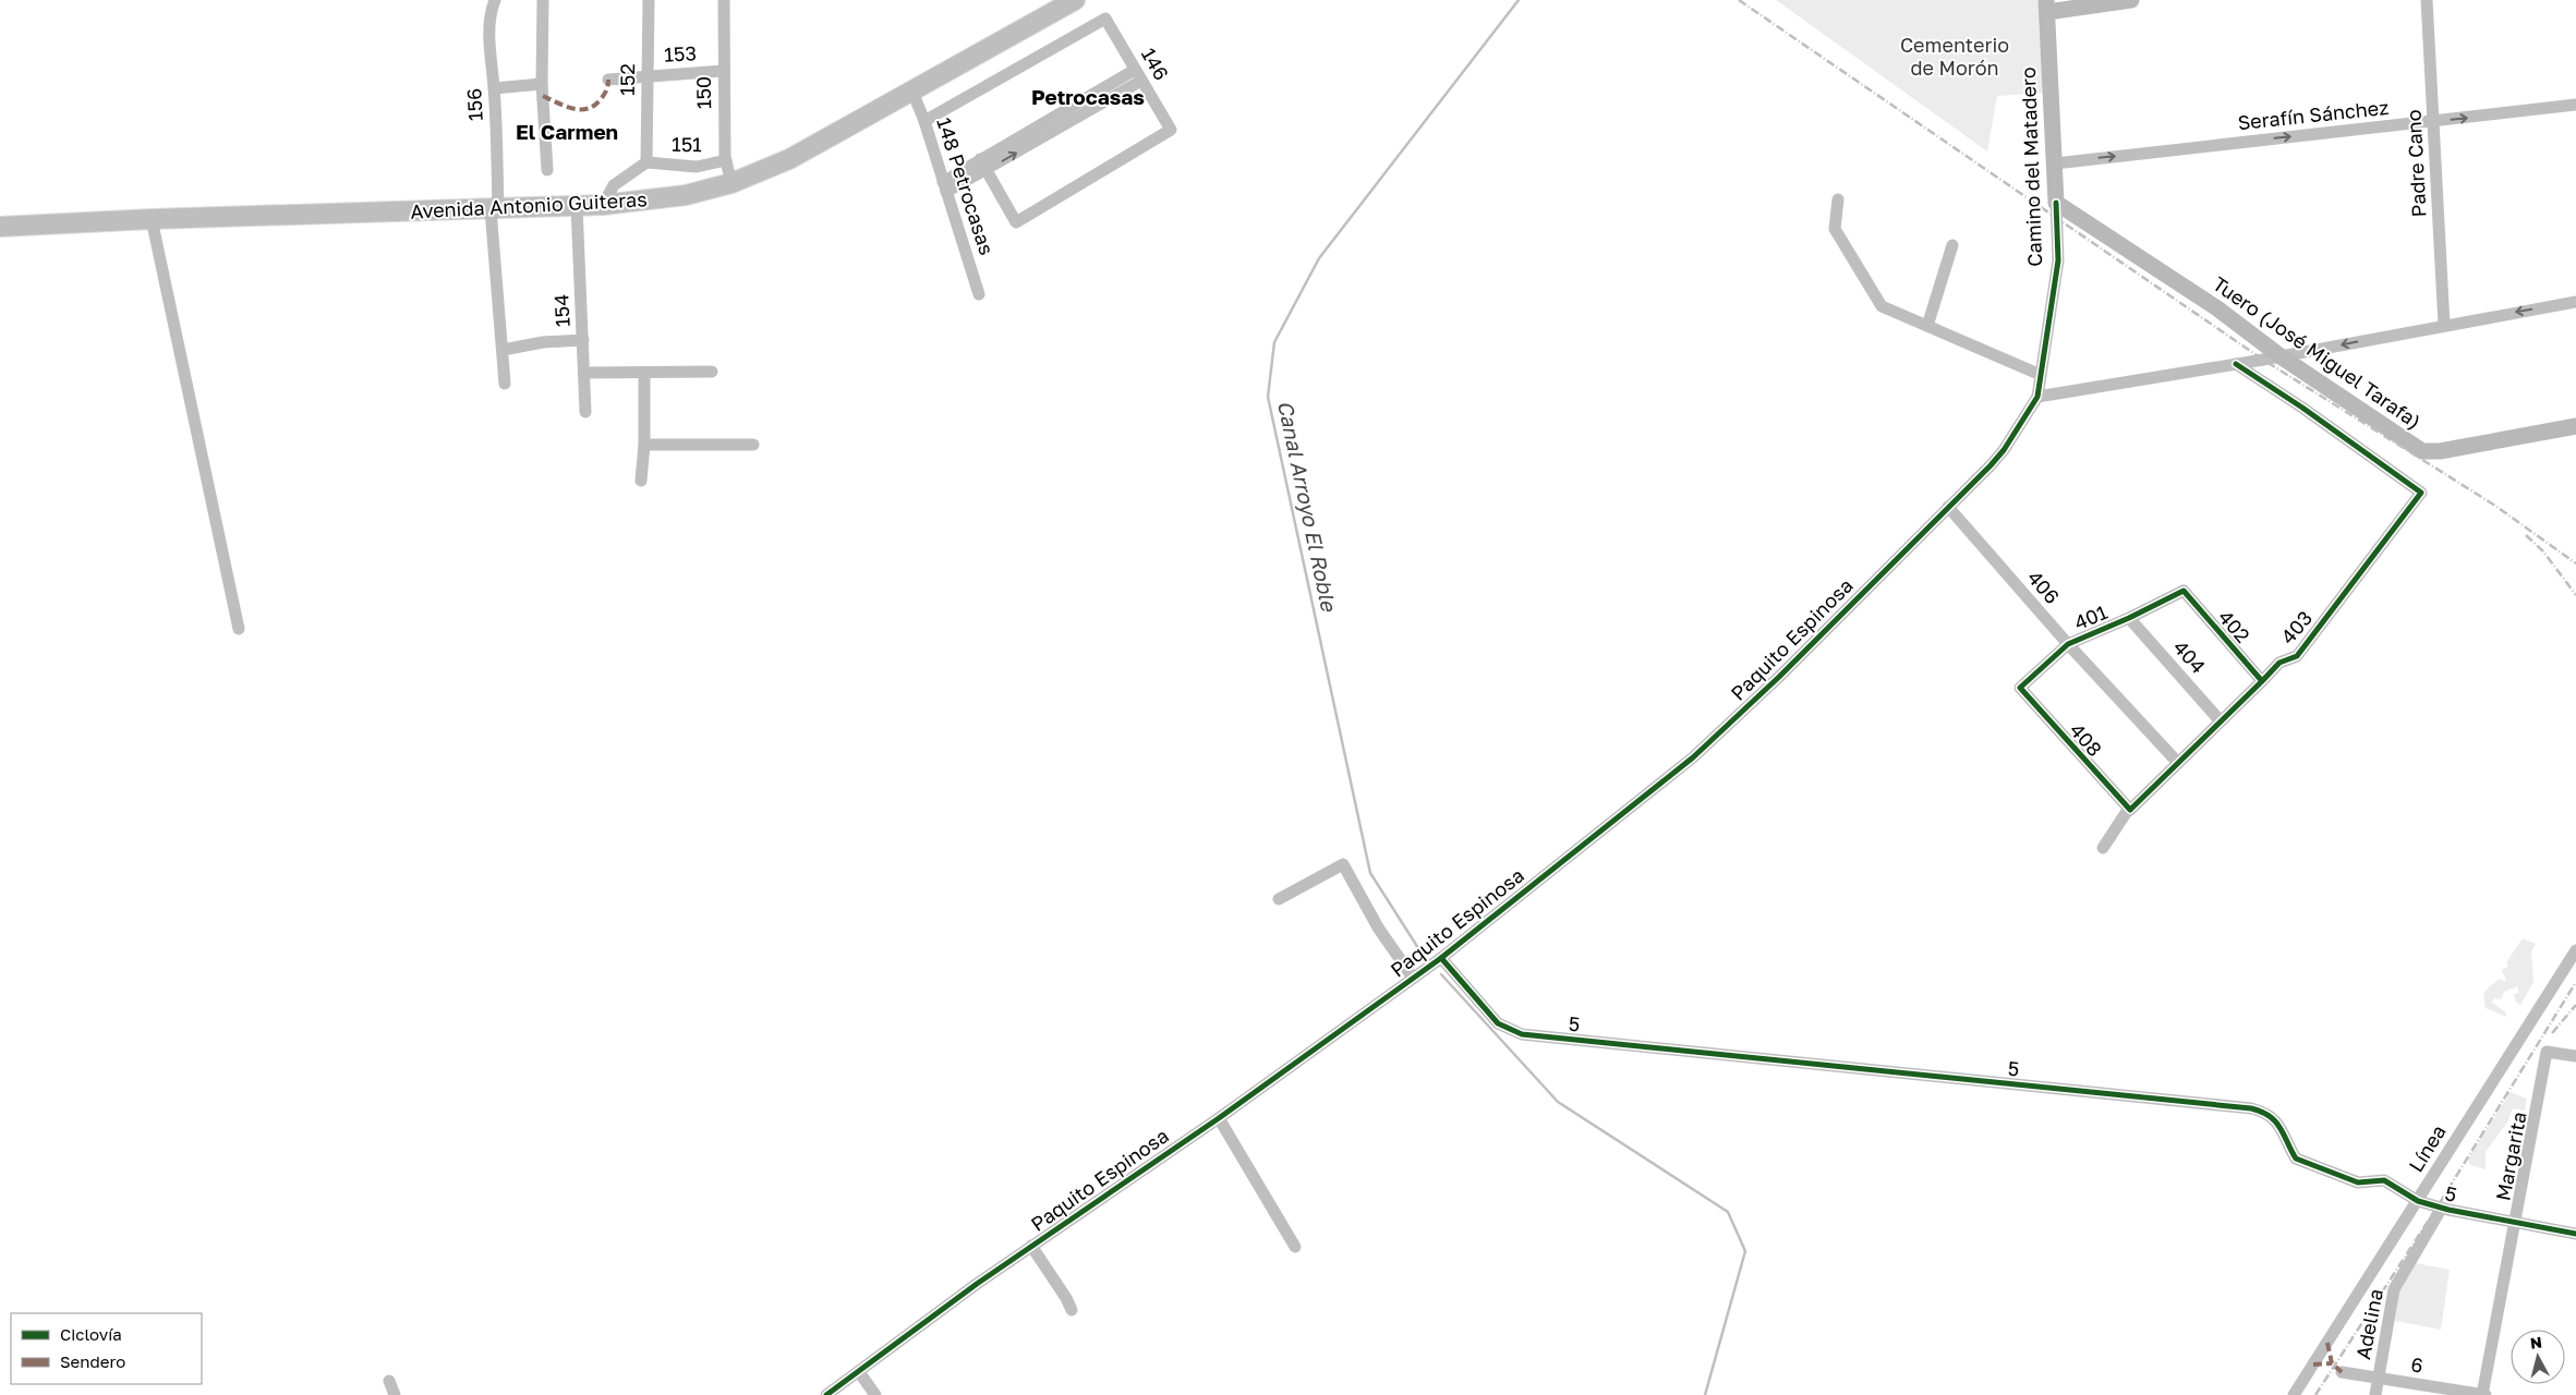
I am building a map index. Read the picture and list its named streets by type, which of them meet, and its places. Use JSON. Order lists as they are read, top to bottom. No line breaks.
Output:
{"streets":{"main road":["Camino del Matadero","Avenida Antonio Guiteras","Tuero (José Miguel Tarafa)"],"street":["153","146","152","150","156","Serafín Sánchez","151","Padre Cano","148 Petrocasas","154","406","401","402","403","Paquito Espinosa","404","408","5","Línea","Margarita","Adelina","6"]},"crossings":[["153","152"],["153","150"],["146","148 Petrocasas"],["152","151"],["150","151"],["150","Avenida Antonio Guiteras"],["156","Avenida Antonio Guiteras"],["Serafín Sánchez","Padre Cano"],["Serafín Sánchez","Camino del Matadero"],["Camino del Matadero","Tuero (José Miguel Tarafa)"],["Camino del Matadero","Paquito Espinosa"],["148 Petrocasas","Avenida Antonio Guiteras"],["Avenida Antonio Guiteras","154"],["406","401"],["406","403"],["406","Paquito Espinosa"],["401","402"],["401","404"],["401","408"],["402","403"],["403","404"],["403","408"],["Paquito Espinosa","5"],["5","Línea"],["5","Margarita"],["5","Adelina"],["Margarita","6"],["Adelina","6"]],"one_way":["Serafín Sánchez"],"districts":["Petrocasas","El Carmen"],"water":["Canal Arroyo El Roble"],"parks":["Cementerio de Morón"],"legend":["Ciclovía","Sendero"],"north":"top"}
